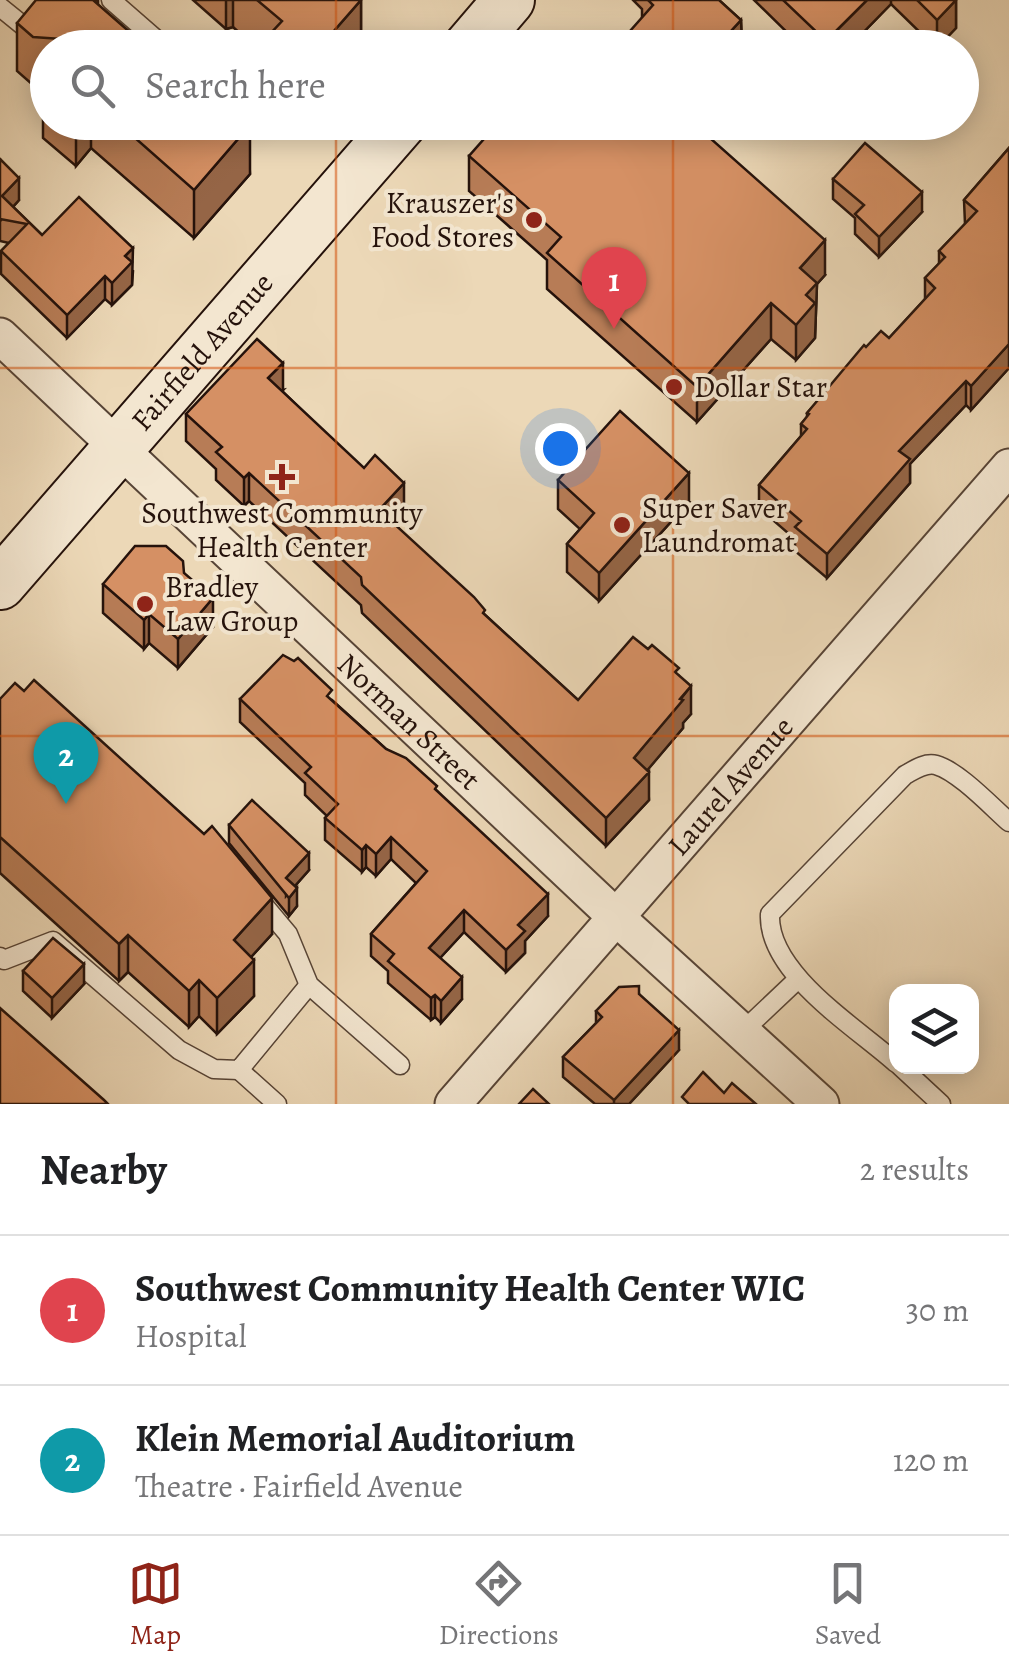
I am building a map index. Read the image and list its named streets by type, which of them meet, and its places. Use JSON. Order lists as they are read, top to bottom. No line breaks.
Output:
{"streets":{"main road":["Fairfield Avenue"],"street":["Norman Street","Laurel Avenue"]},"crossings":[["Fairfield Avenue","Norman Street"],["Norman Street","Laurel Avenue"]],"places":{"other":["Krauszer's Food Stores","Dollar Star","Super Saver Laundromat","Bradley Law Group"],"health":["Southwest Community Health Center"]},"page":{"search":"Search here","pins":["1","2"],"heading":["Nearby","2 results"],"list":[{"mark":"1","name":"Southwest Community Health Center WIC","note":"Hospital","value":"30 m"},{"mark":"2","name":"Klein Memorial Auditorium","note":"Theatre · Fairfield Avenue","value":"120 m"}],"nav":["Map","Directions","Saved"]}}
